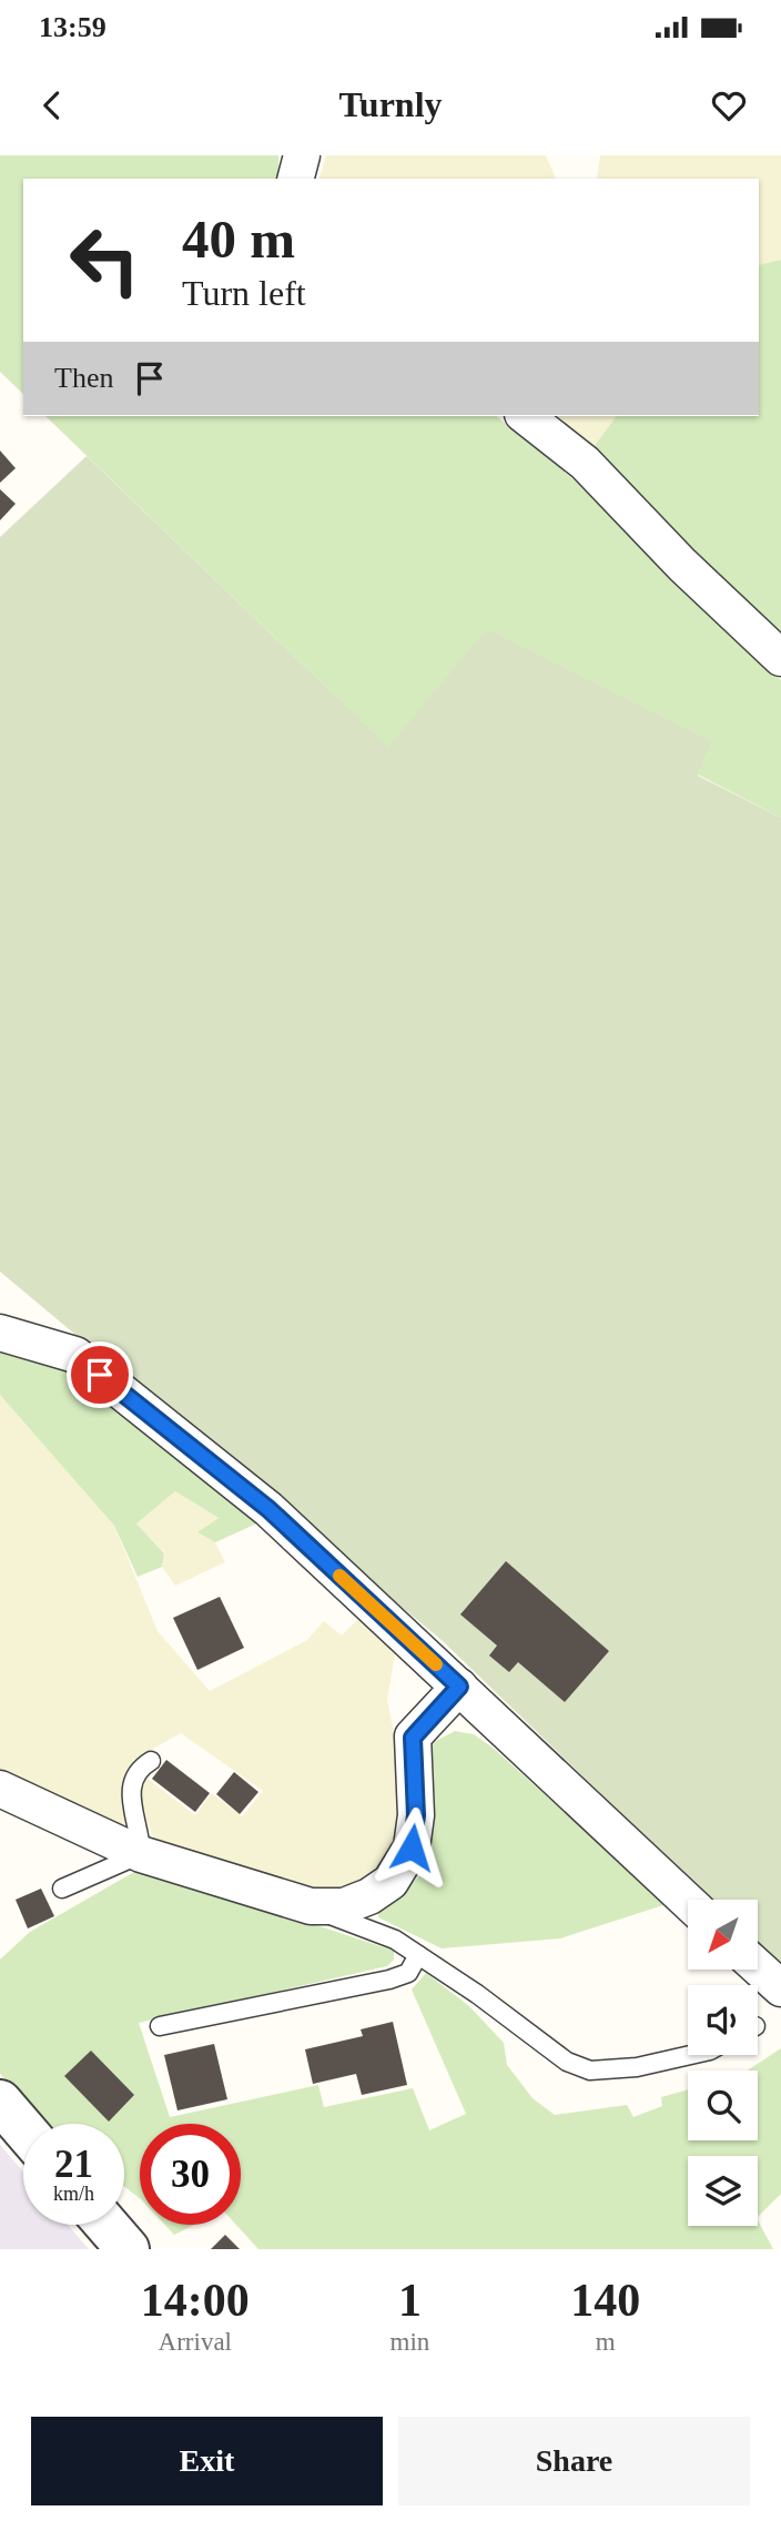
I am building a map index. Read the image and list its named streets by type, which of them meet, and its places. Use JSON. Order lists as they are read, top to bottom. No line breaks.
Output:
{"north":"bottom left","page":{"status":"13:59","header":"Turnly","turn":["40 m","Turn left"],"then":"Then","speed":"21 km/h","limit":"30","eta":["14:00","Arrival","1","min","140","m"],"buttons":["Exit","Share"]}}
